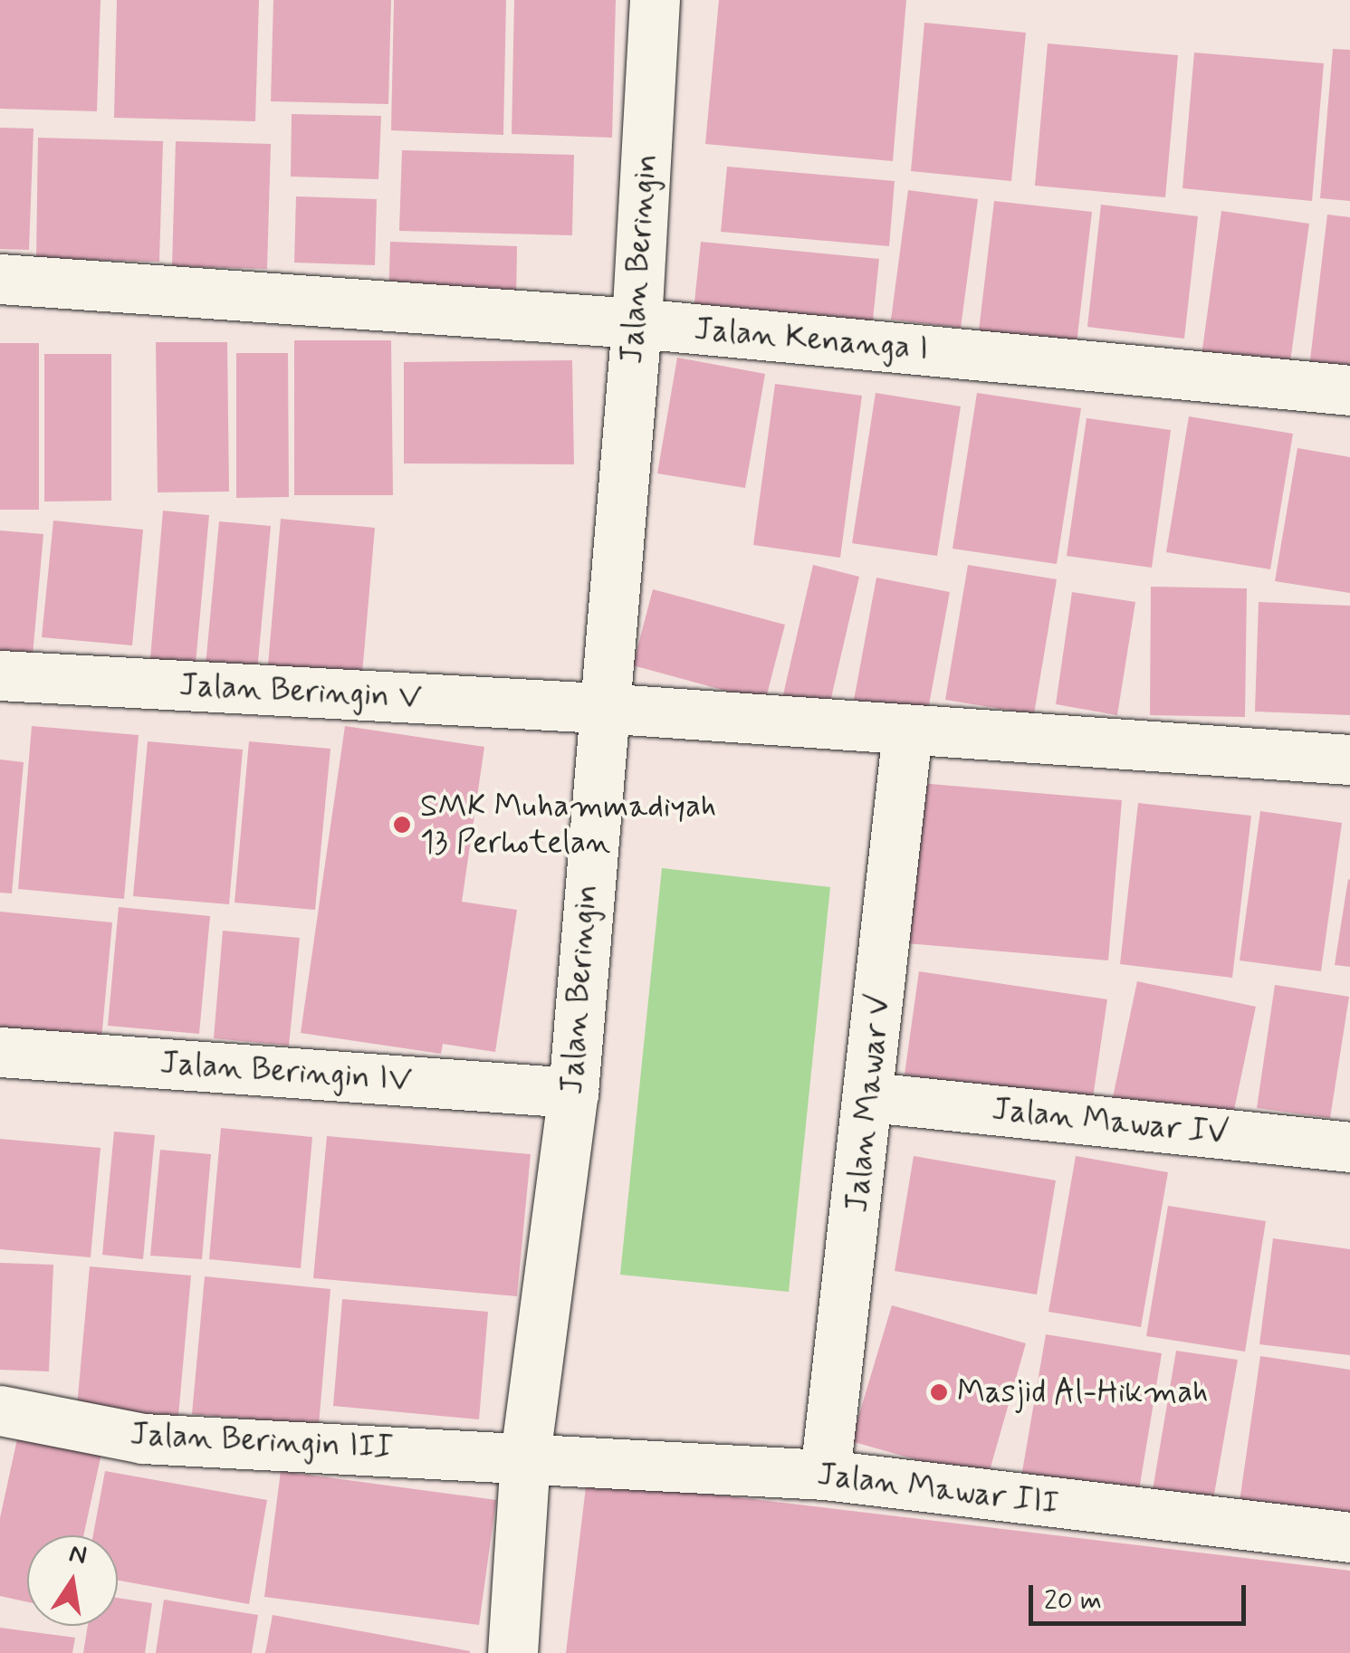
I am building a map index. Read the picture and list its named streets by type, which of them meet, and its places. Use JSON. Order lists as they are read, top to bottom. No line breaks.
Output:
{"streets":{"street":["Jalan Beringin","Jalan Kenanga I","Jalan Beringin V","Jalan Beringin IV","Jalan Mawar V","Jalan Mawar IV","Jalan Beringin III","Jalan Mawar III"]},"crossings":[["Jalan Beringin","Jalan Kenanga I"],["Jalan Beringin","Jalan Beringin V"],["Jalan Beringin","Jalan Beringin IV"],["Jalan Beringin","Jalan Beringin III"],["Jalan Beringin","Jalan Mawar III"],["Jalan Mawar V","Jalan Mawar IV"],["Jalan Mawar V","Jalan Mawar III"],["Jalan Beringin III","Jalan Mawar III"]],"places":["SMK Muhammadiyah 13 Perhotelan","Masjid Al-Hikmah"],"scale_bar":"20 m","north":"top"}
